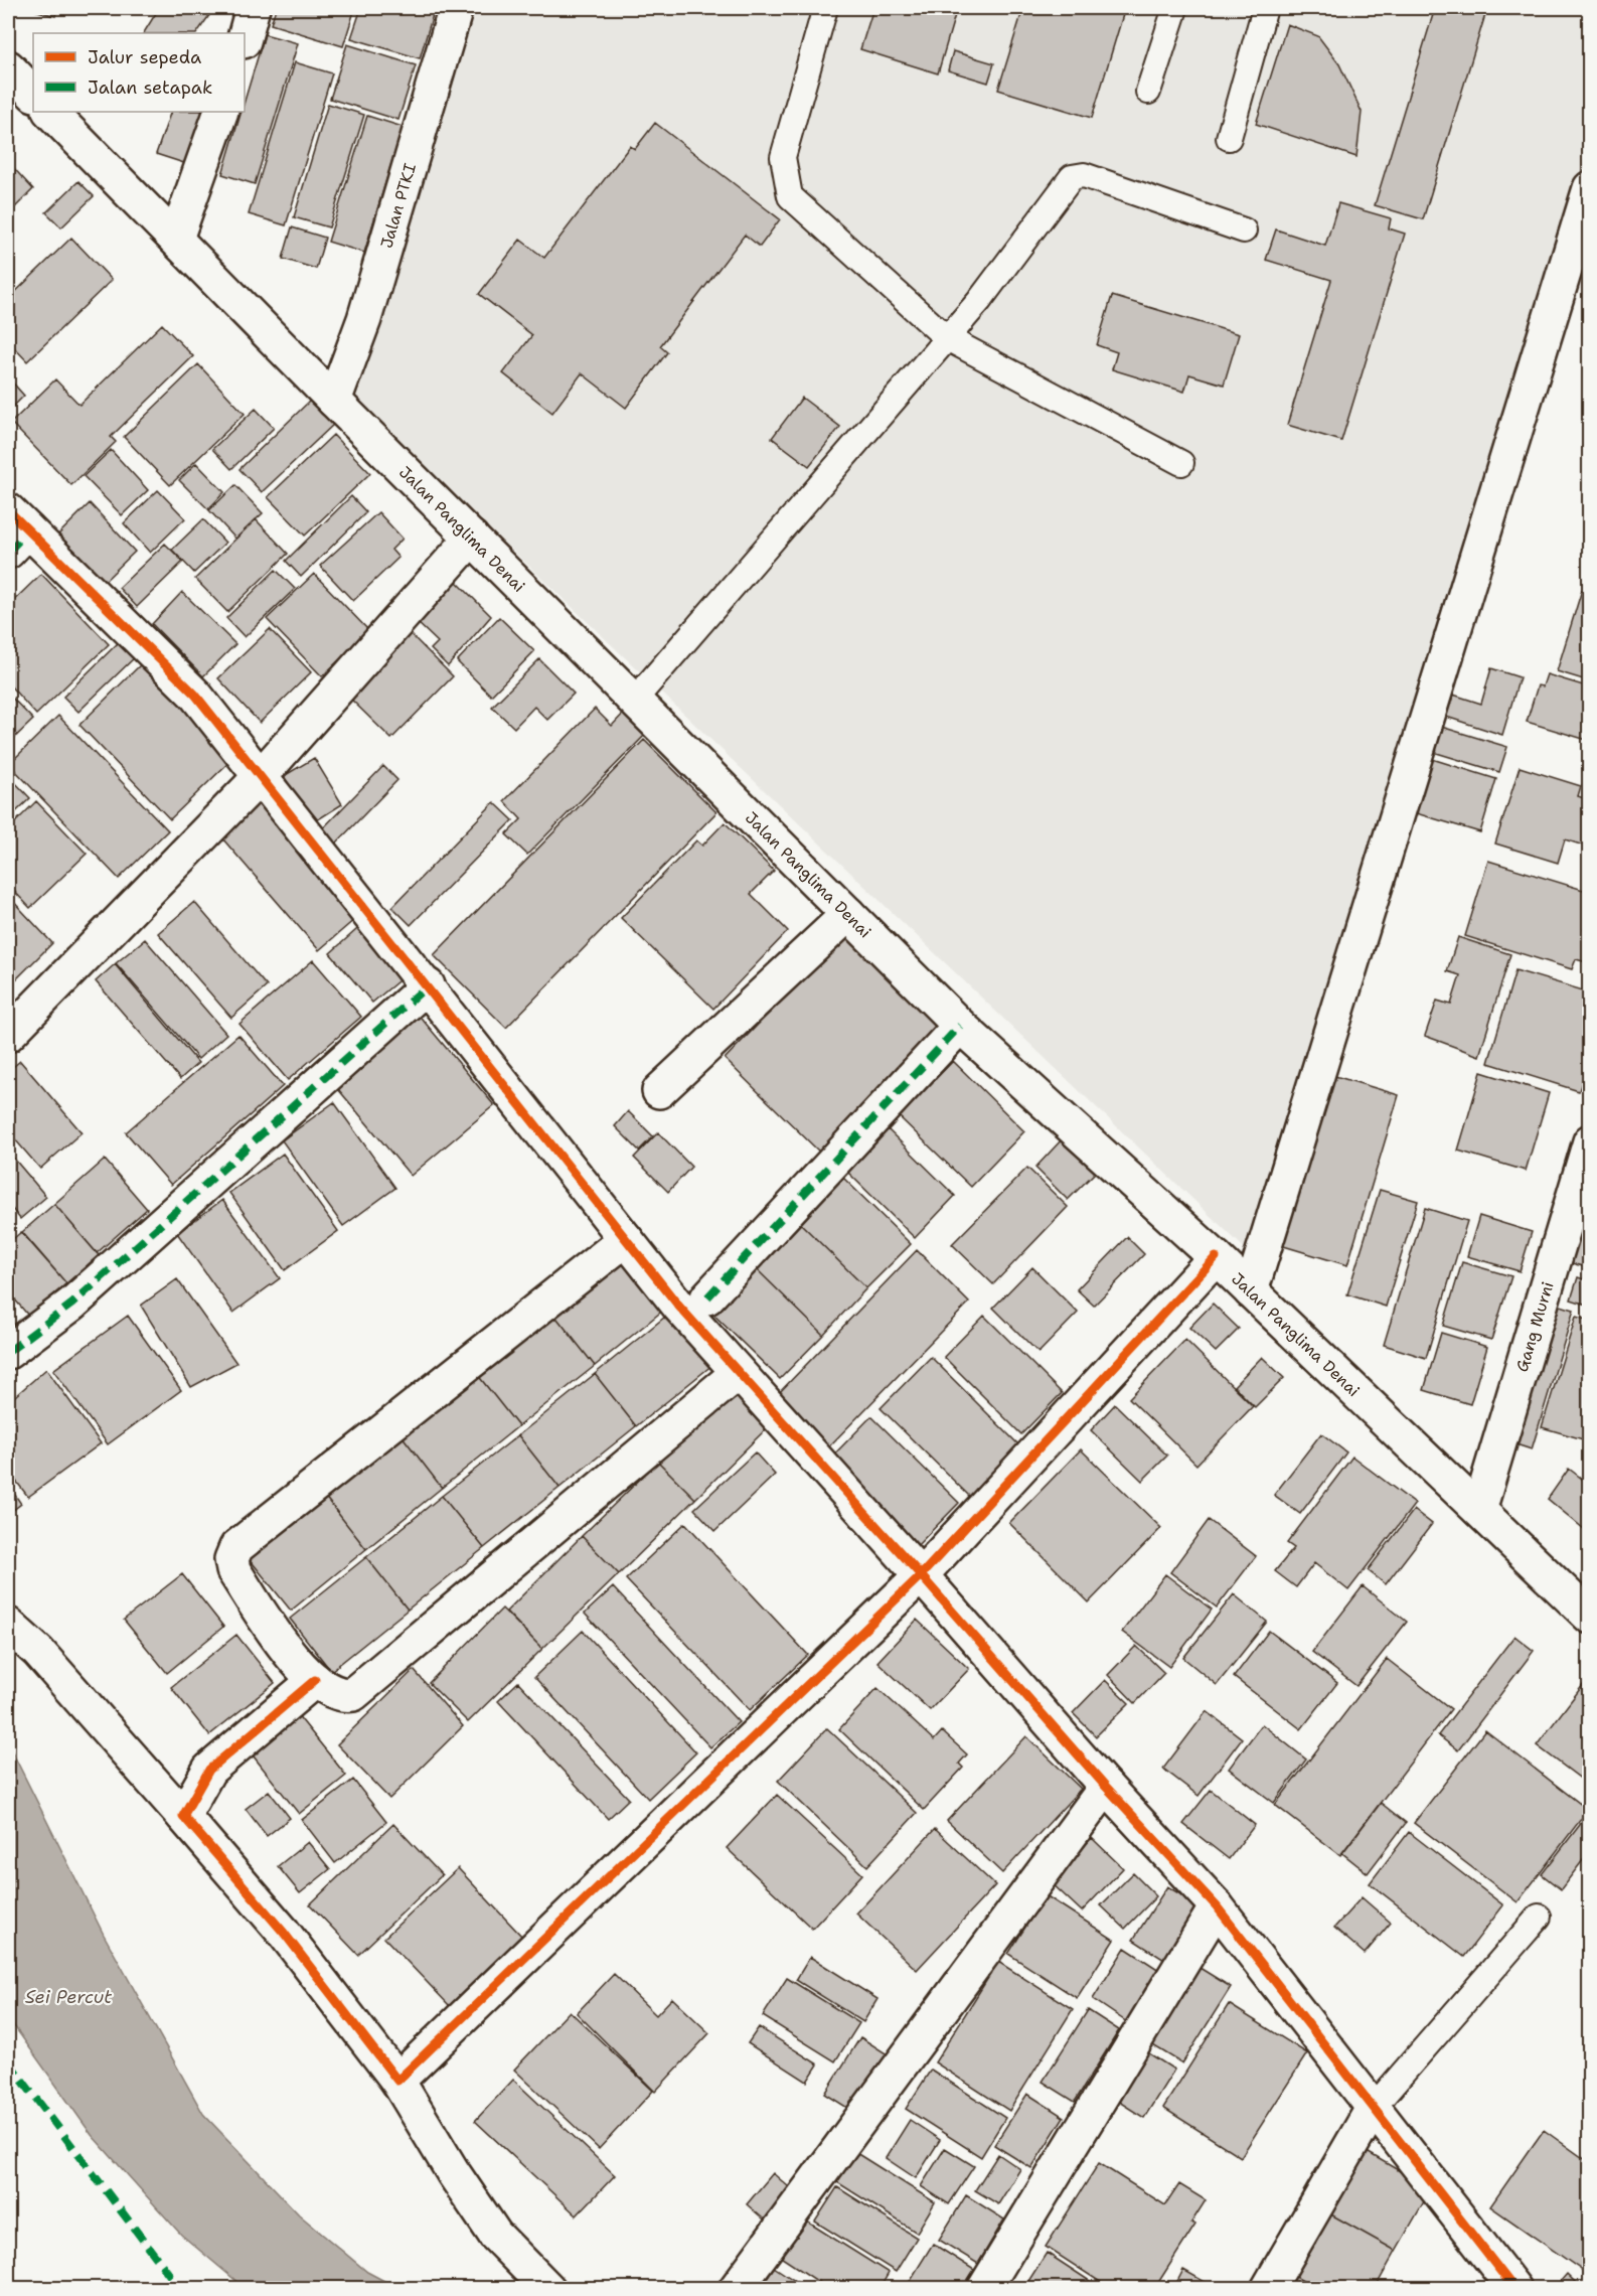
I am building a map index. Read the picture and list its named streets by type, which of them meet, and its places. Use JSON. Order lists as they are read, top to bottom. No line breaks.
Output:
{"streets":{"street":["Jalan PTKI","Jalan Panglima Denai","Gang Murni"]},"crossings":[["Jalan PTKI","Jalan Panglima Denai"],["Jalan Panglima Denai","Gang Murni"]],"water":["Sei Percut"],"legend":["Jalur sepeda","Jalan setapak"]}
